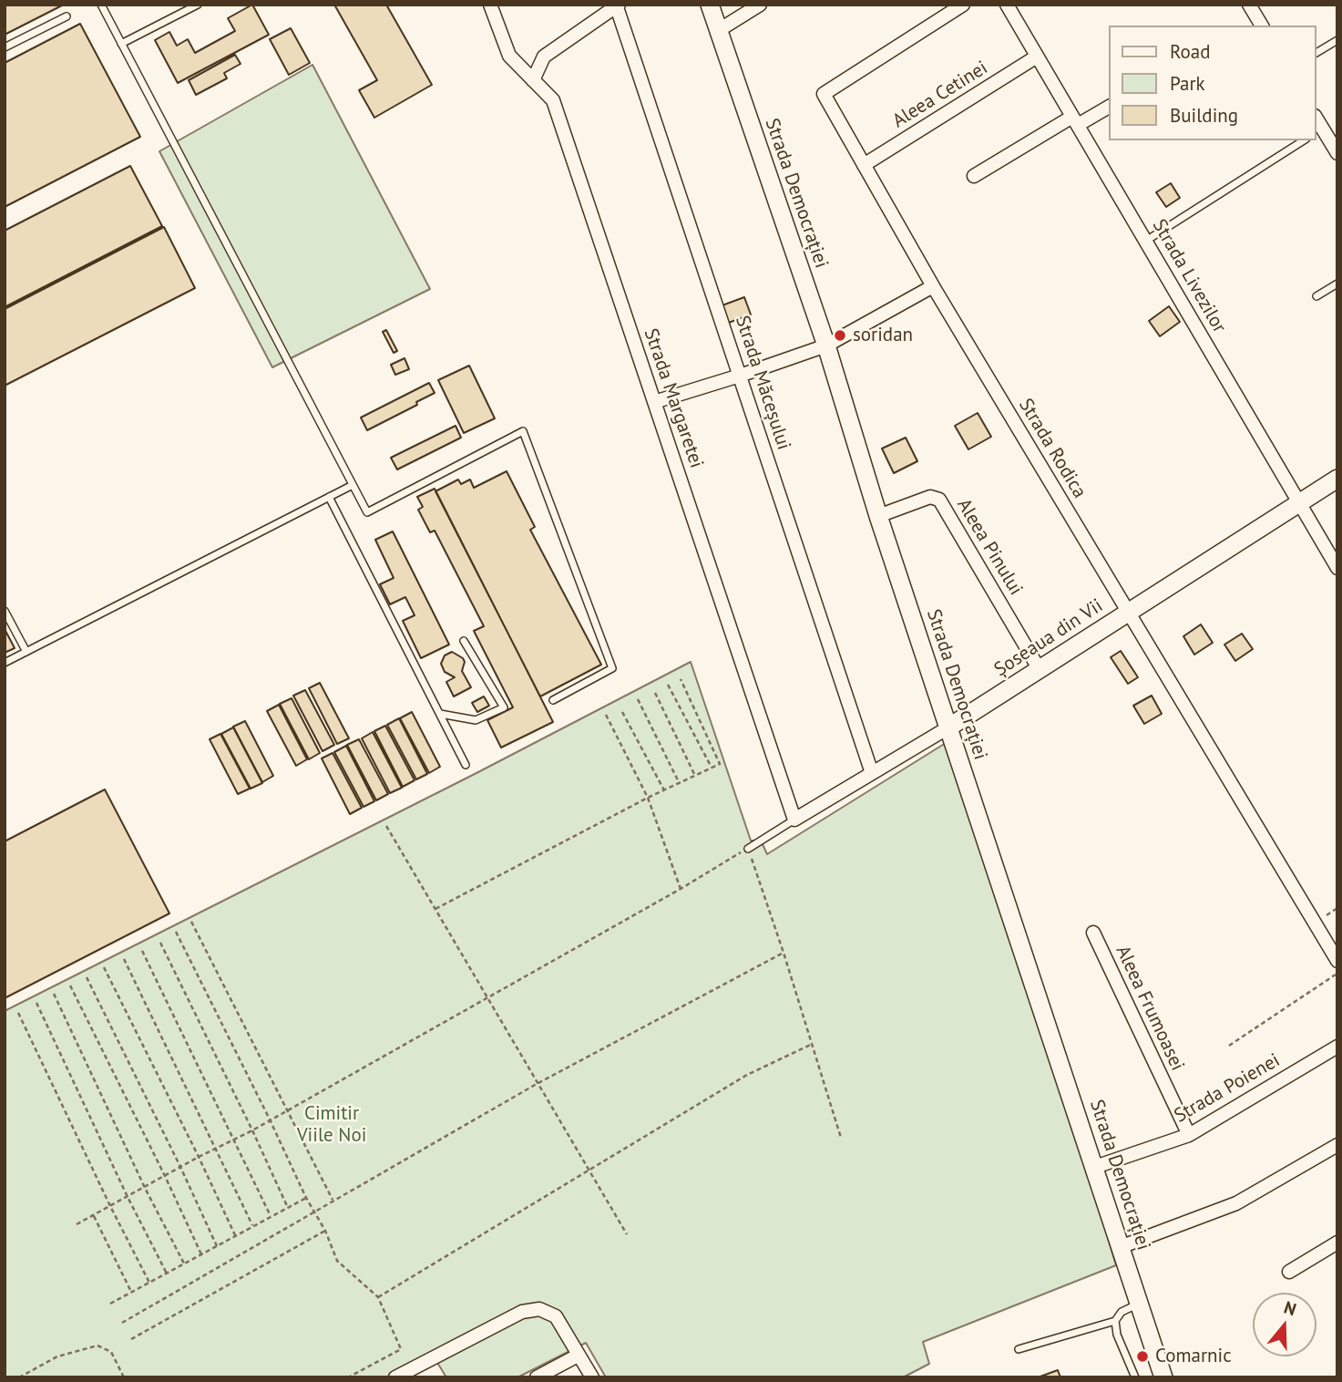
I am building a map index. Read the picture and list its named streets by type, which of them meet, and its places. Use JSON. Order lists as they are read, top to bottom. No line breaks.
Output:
{"streets":{"street":["Aleea Cetinei","Strada Democrației","Strada Livezilor","Strada Măceșului","Strada Margaretei","Strada Rodica","Aleea Pinului","Șoseaua din Vii","Aleea Frumoasei","Strada Poienei"]},"crossings":[["Aleea Cetinei","Strada Livezilor"],["Aleea Cetinei","Strada Rodica"],["Strada Democrației","Aleea Pinului"],["Strada Democrației","Șoseaua din Vii"],["Strada Democrației","Strada Poienei"],["Strada Livezilor","Șoseaua din Vii"],["Strada Măceșului","Șoseaua din Vii"],["Strada Margaretei","Șoseaua din Vii"],["Strada Rodica","Șoseaua din Vii"],["Aleea Pinului","Șoseaua din Vii"],["Aleea Frumoasei","Strada Poienei"]],"parks":["Cimitir Viile Noi"],"places":["soridan","Comarnic"],"legend":["Road","Park","Building"],"north":"top"}
